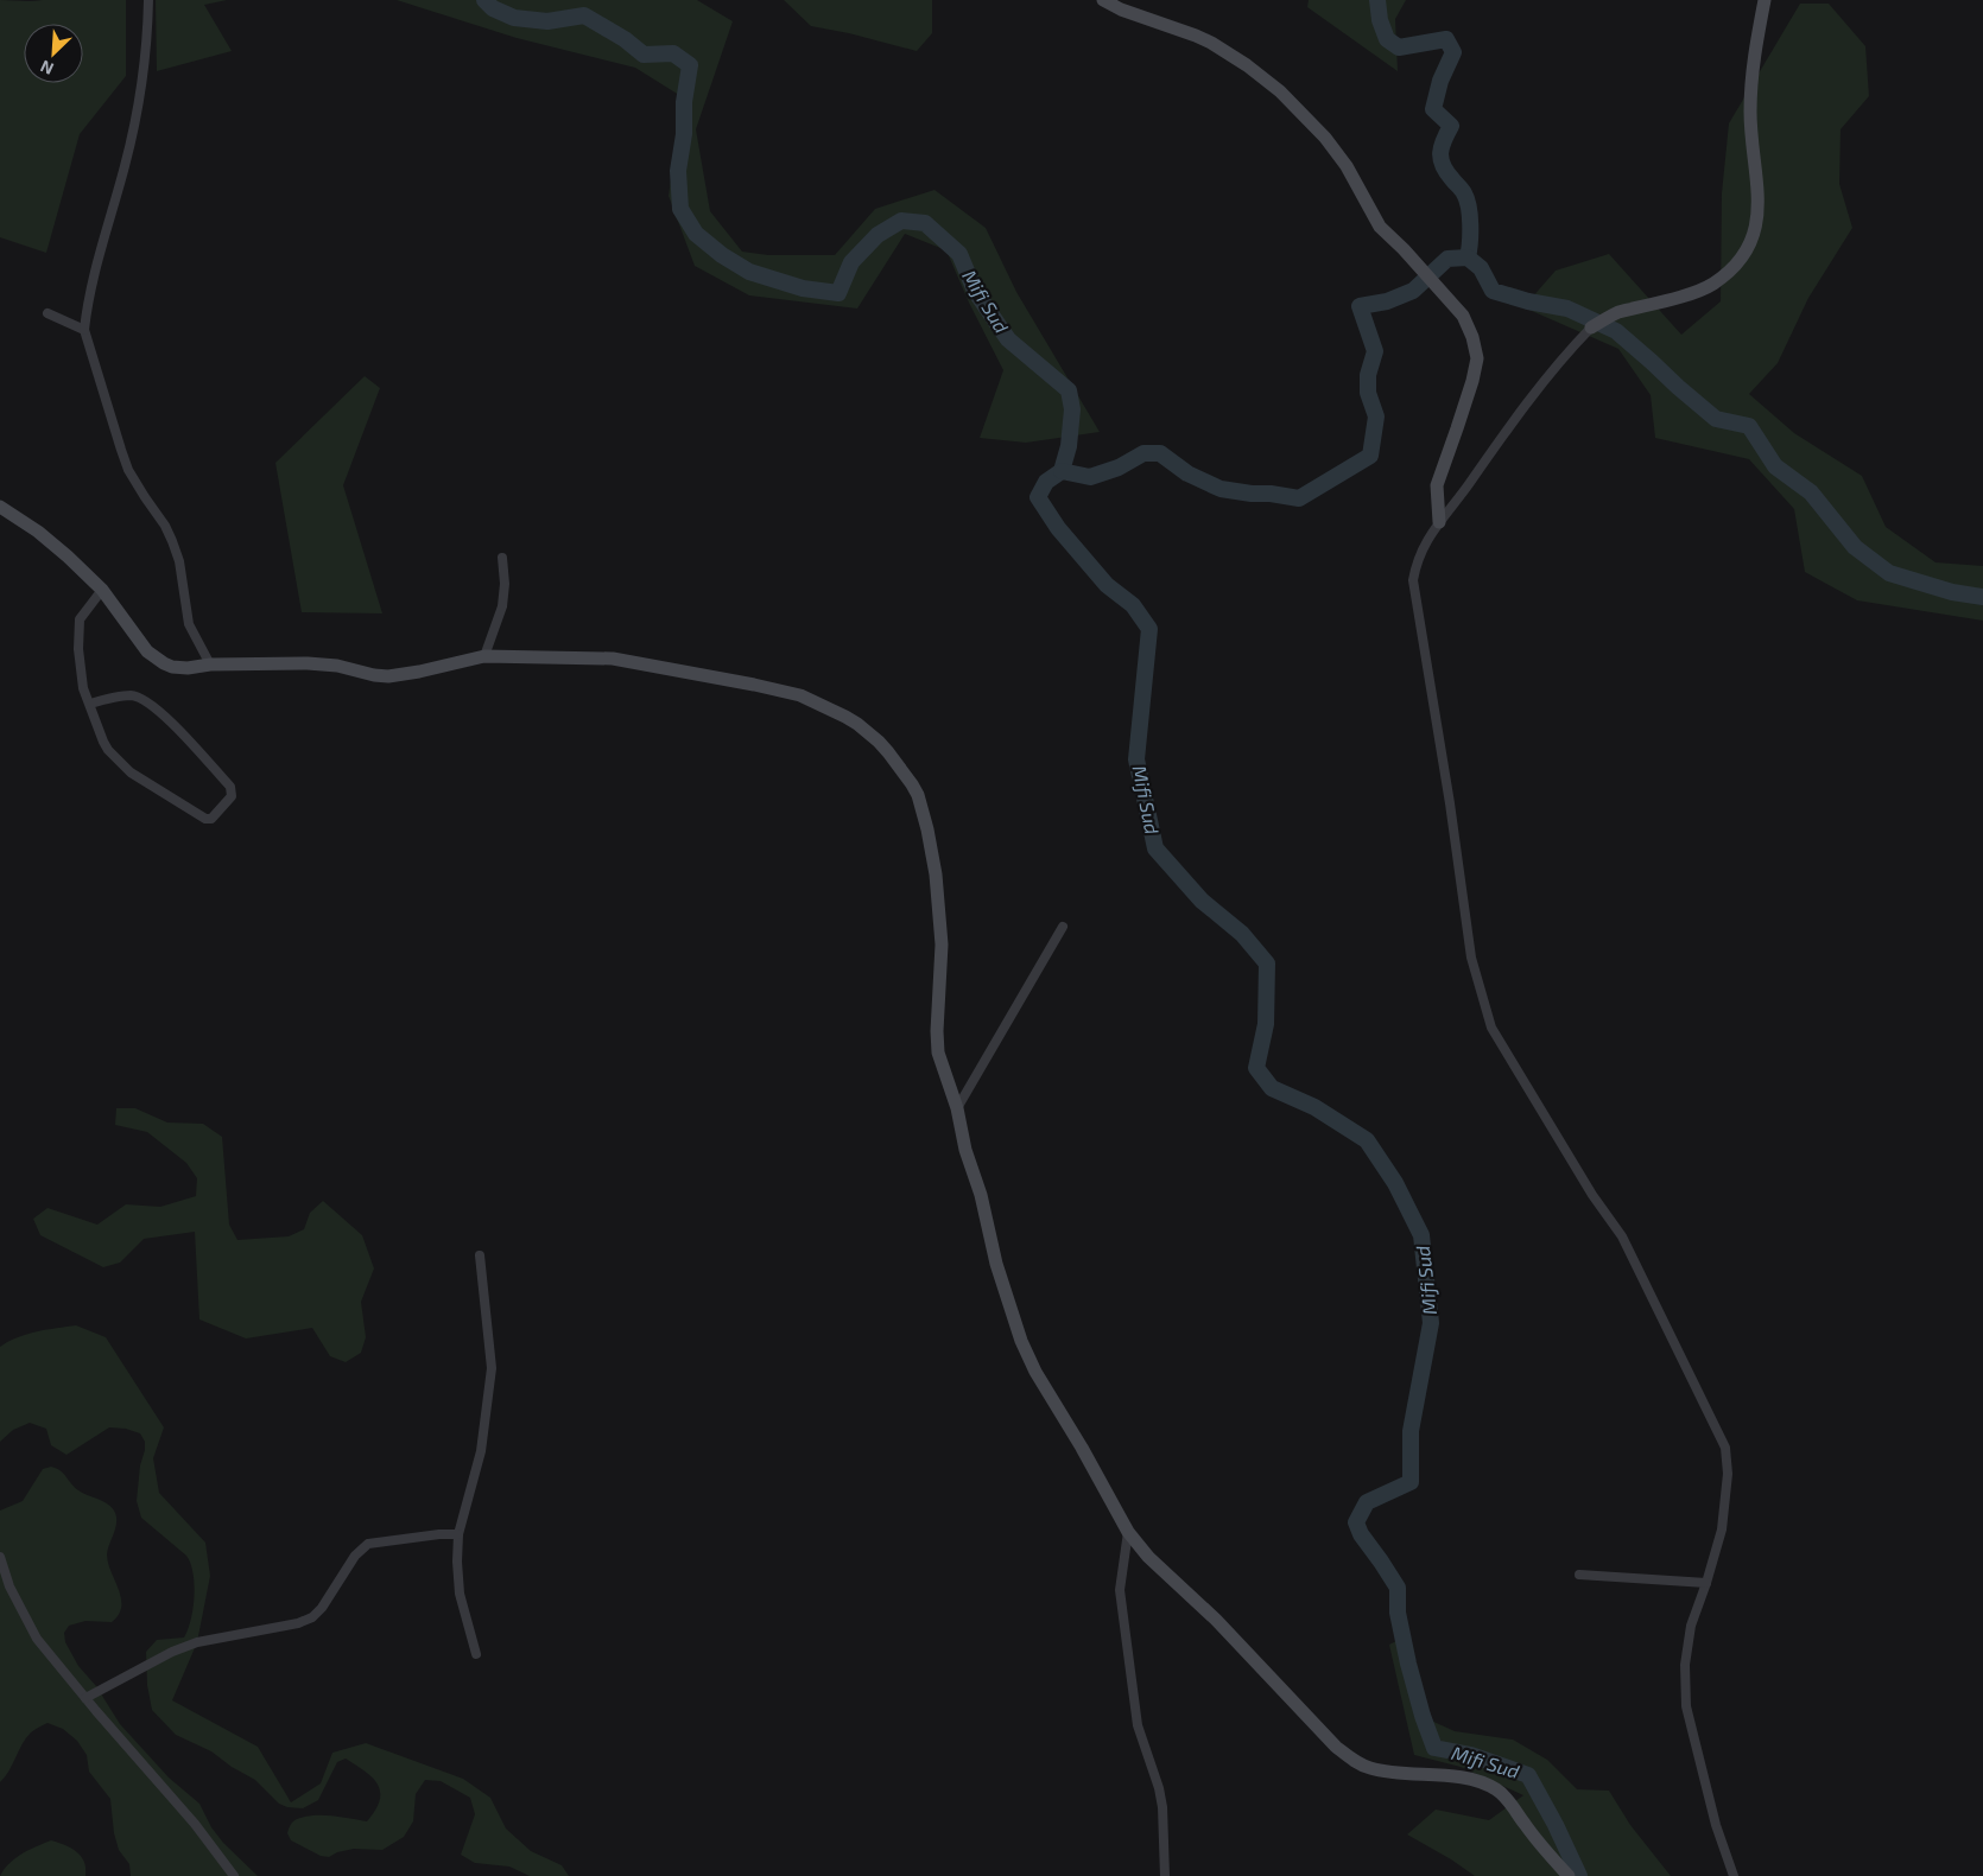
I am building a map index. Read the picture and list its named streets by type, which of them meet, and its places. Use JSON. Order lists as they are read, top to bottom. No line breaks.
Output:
{"water":["Mifi Sud"],"north":"bottom left"}
